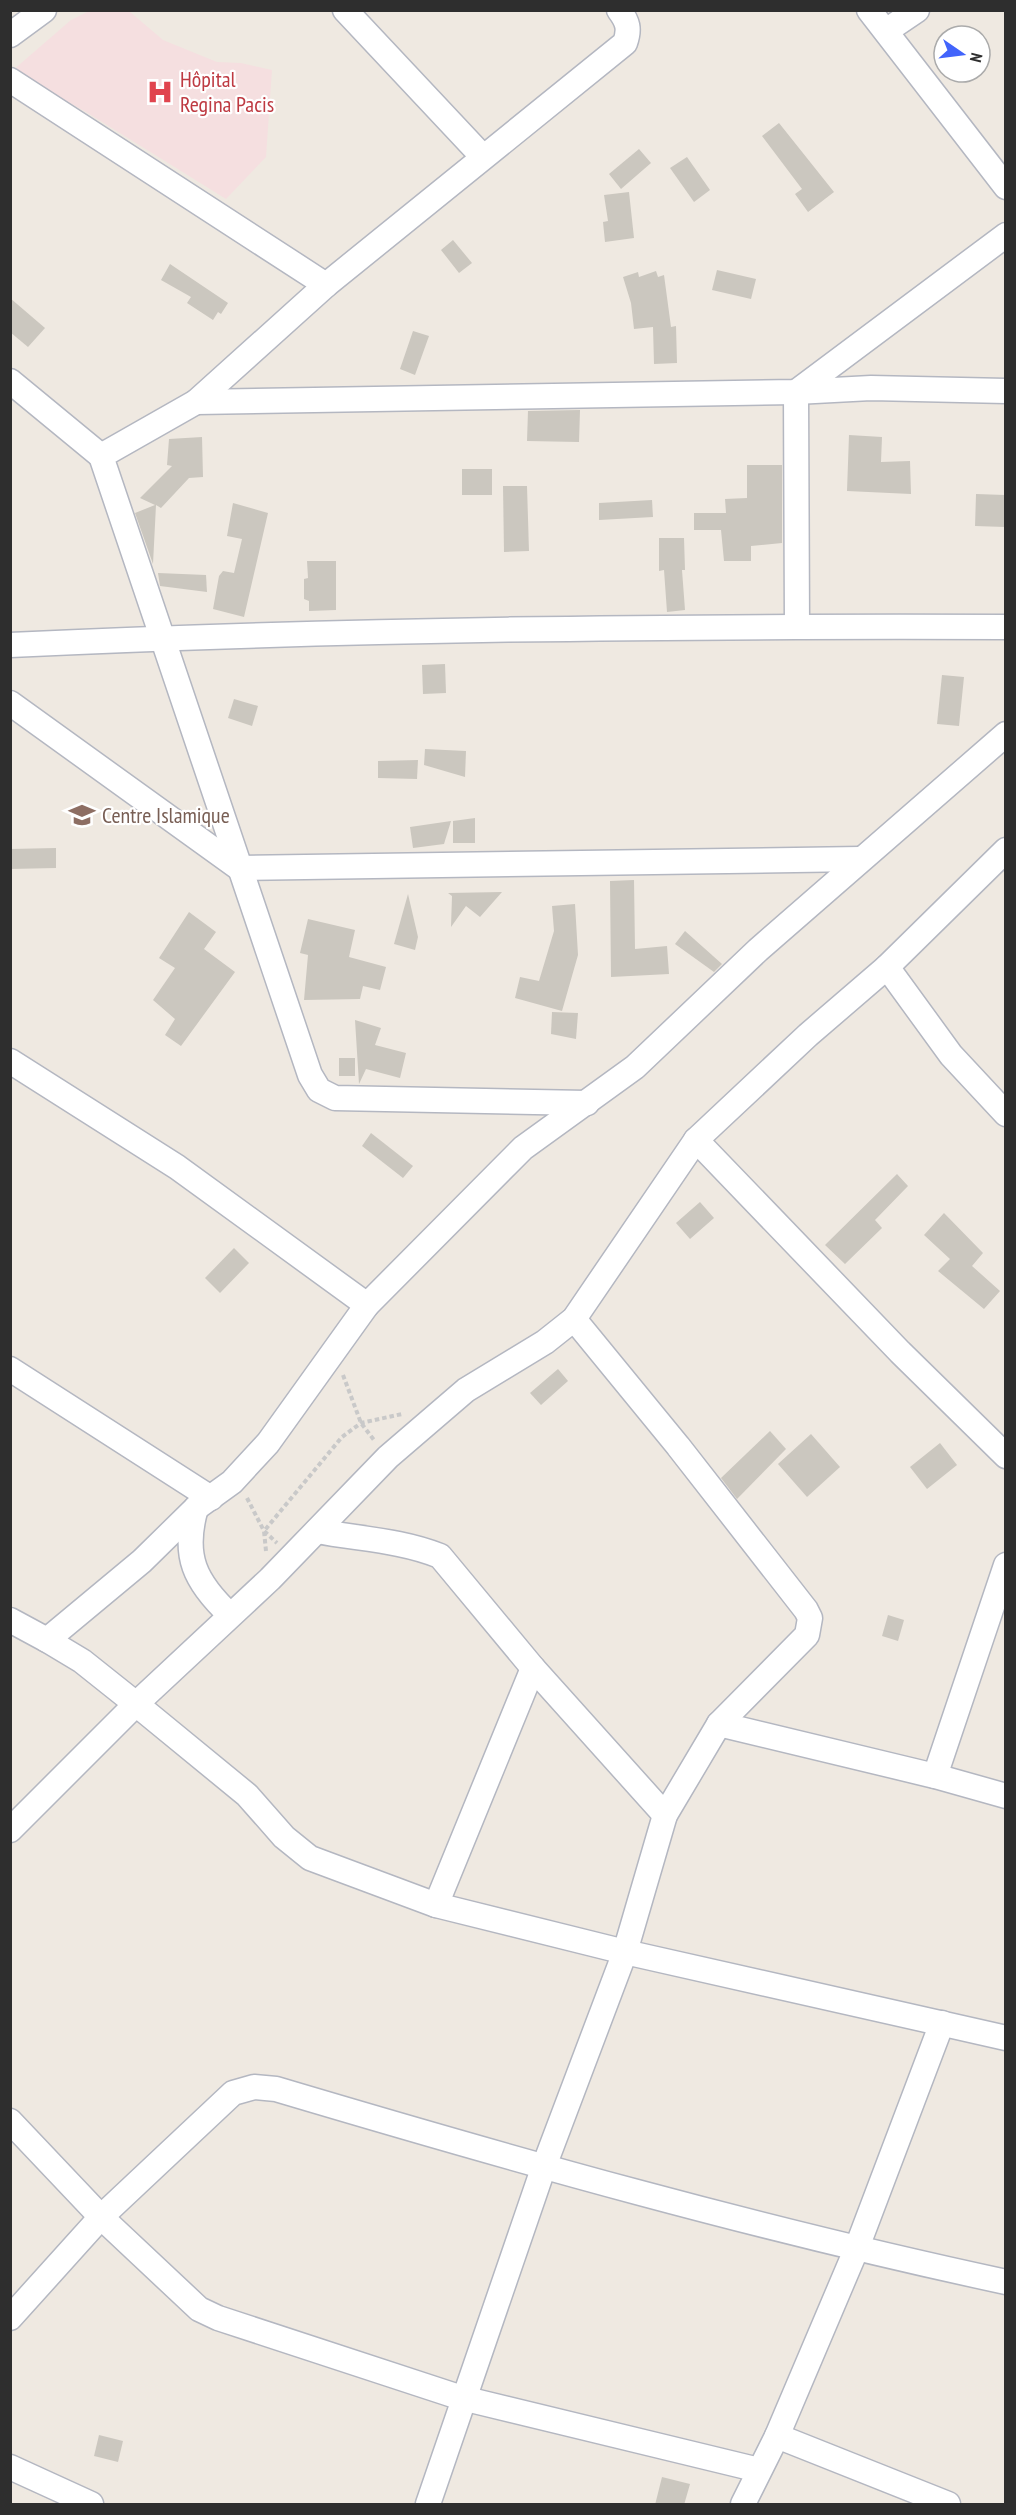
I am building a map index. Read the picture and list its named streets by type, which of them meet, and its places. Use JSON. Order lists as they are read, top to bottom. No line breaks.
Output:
{"places":{"hospital":["Hôpital Regina Pacis"],"school or university":["Centre Islamique"]},"north":"right"}
